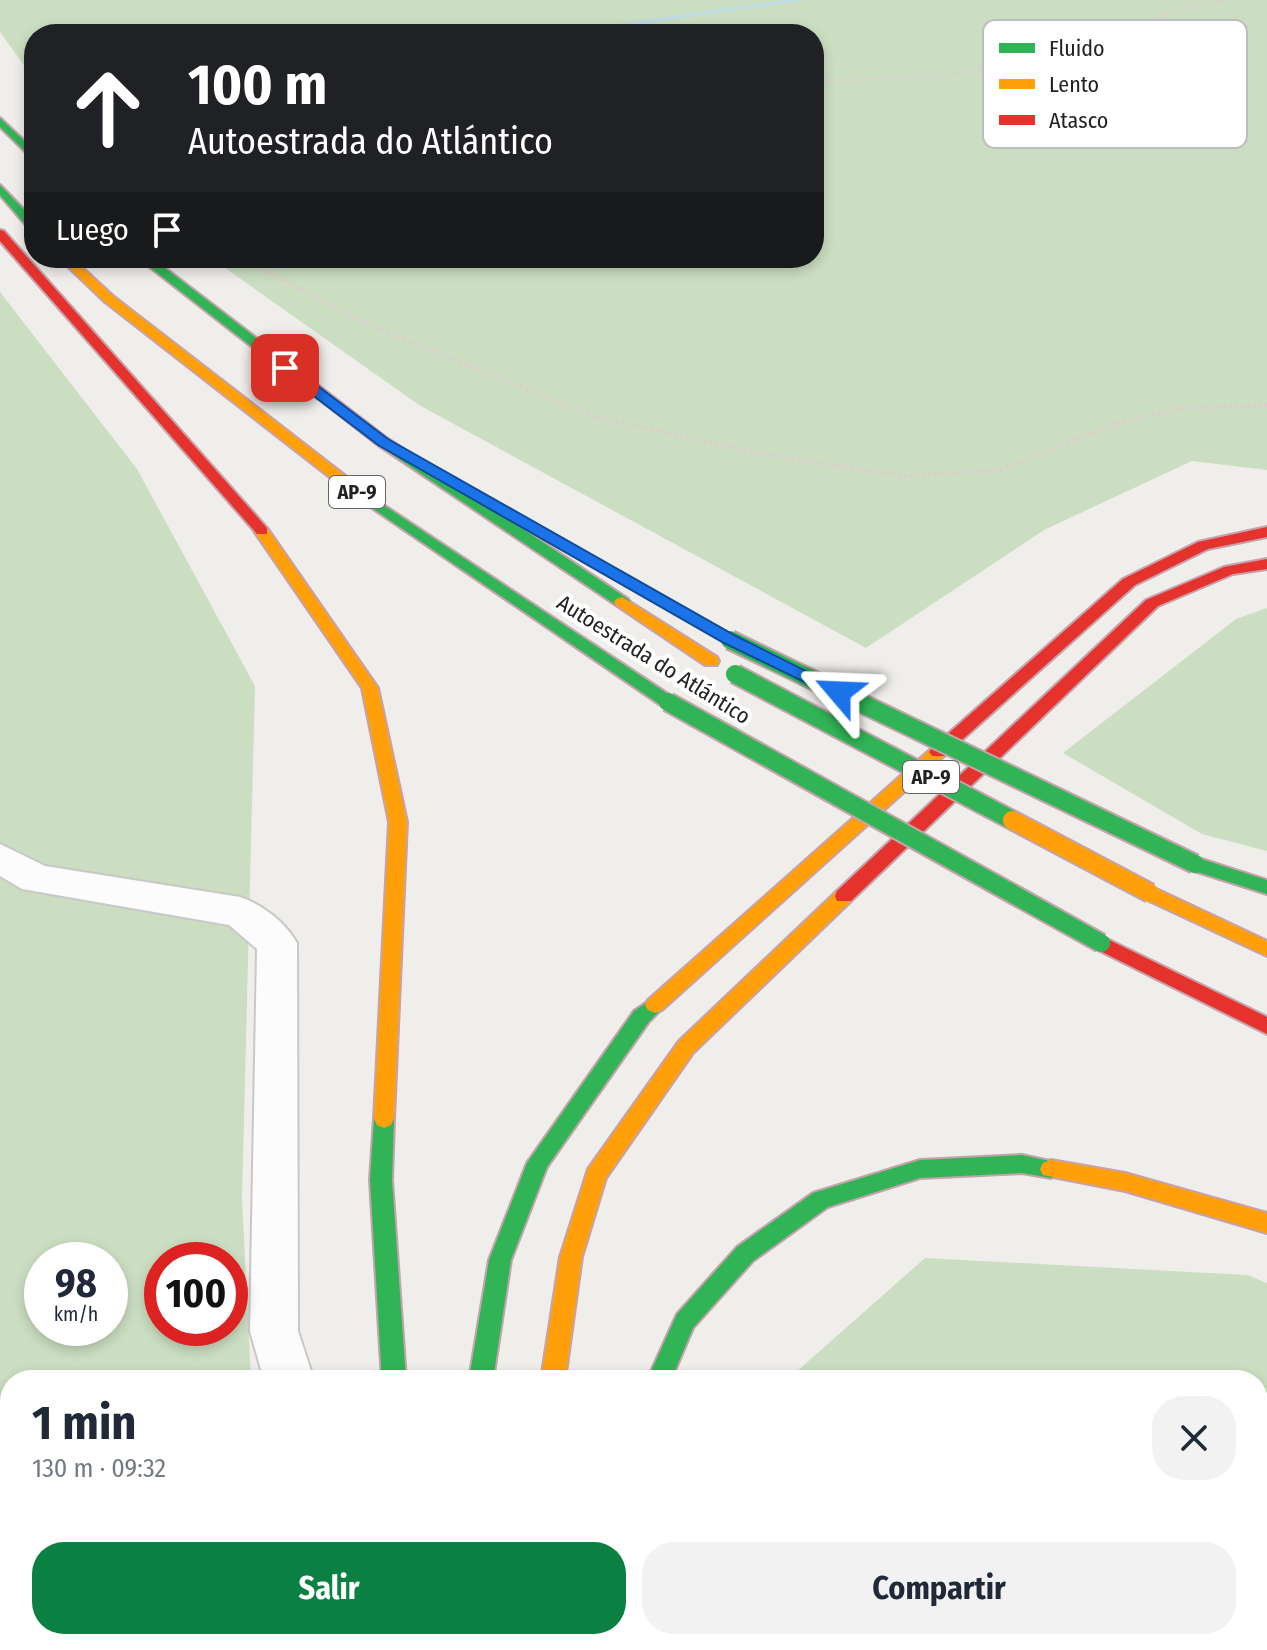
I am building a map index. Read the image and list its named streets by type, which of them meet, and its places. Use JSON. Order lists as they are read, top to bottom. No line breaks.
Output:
{"streets":{"highway":["AP-9","Autoestrada do Atlántico"]},"legend":["Fluido","Lento","Atasco"],"page":{"turn":["100 m","Autoestrada do Atlántico"],"then":"Luego","speed":"98 km/h","limit":"100","heading":["1 min","130 m · 09:32"],"buttons":["Salir","Compartir"]}}
